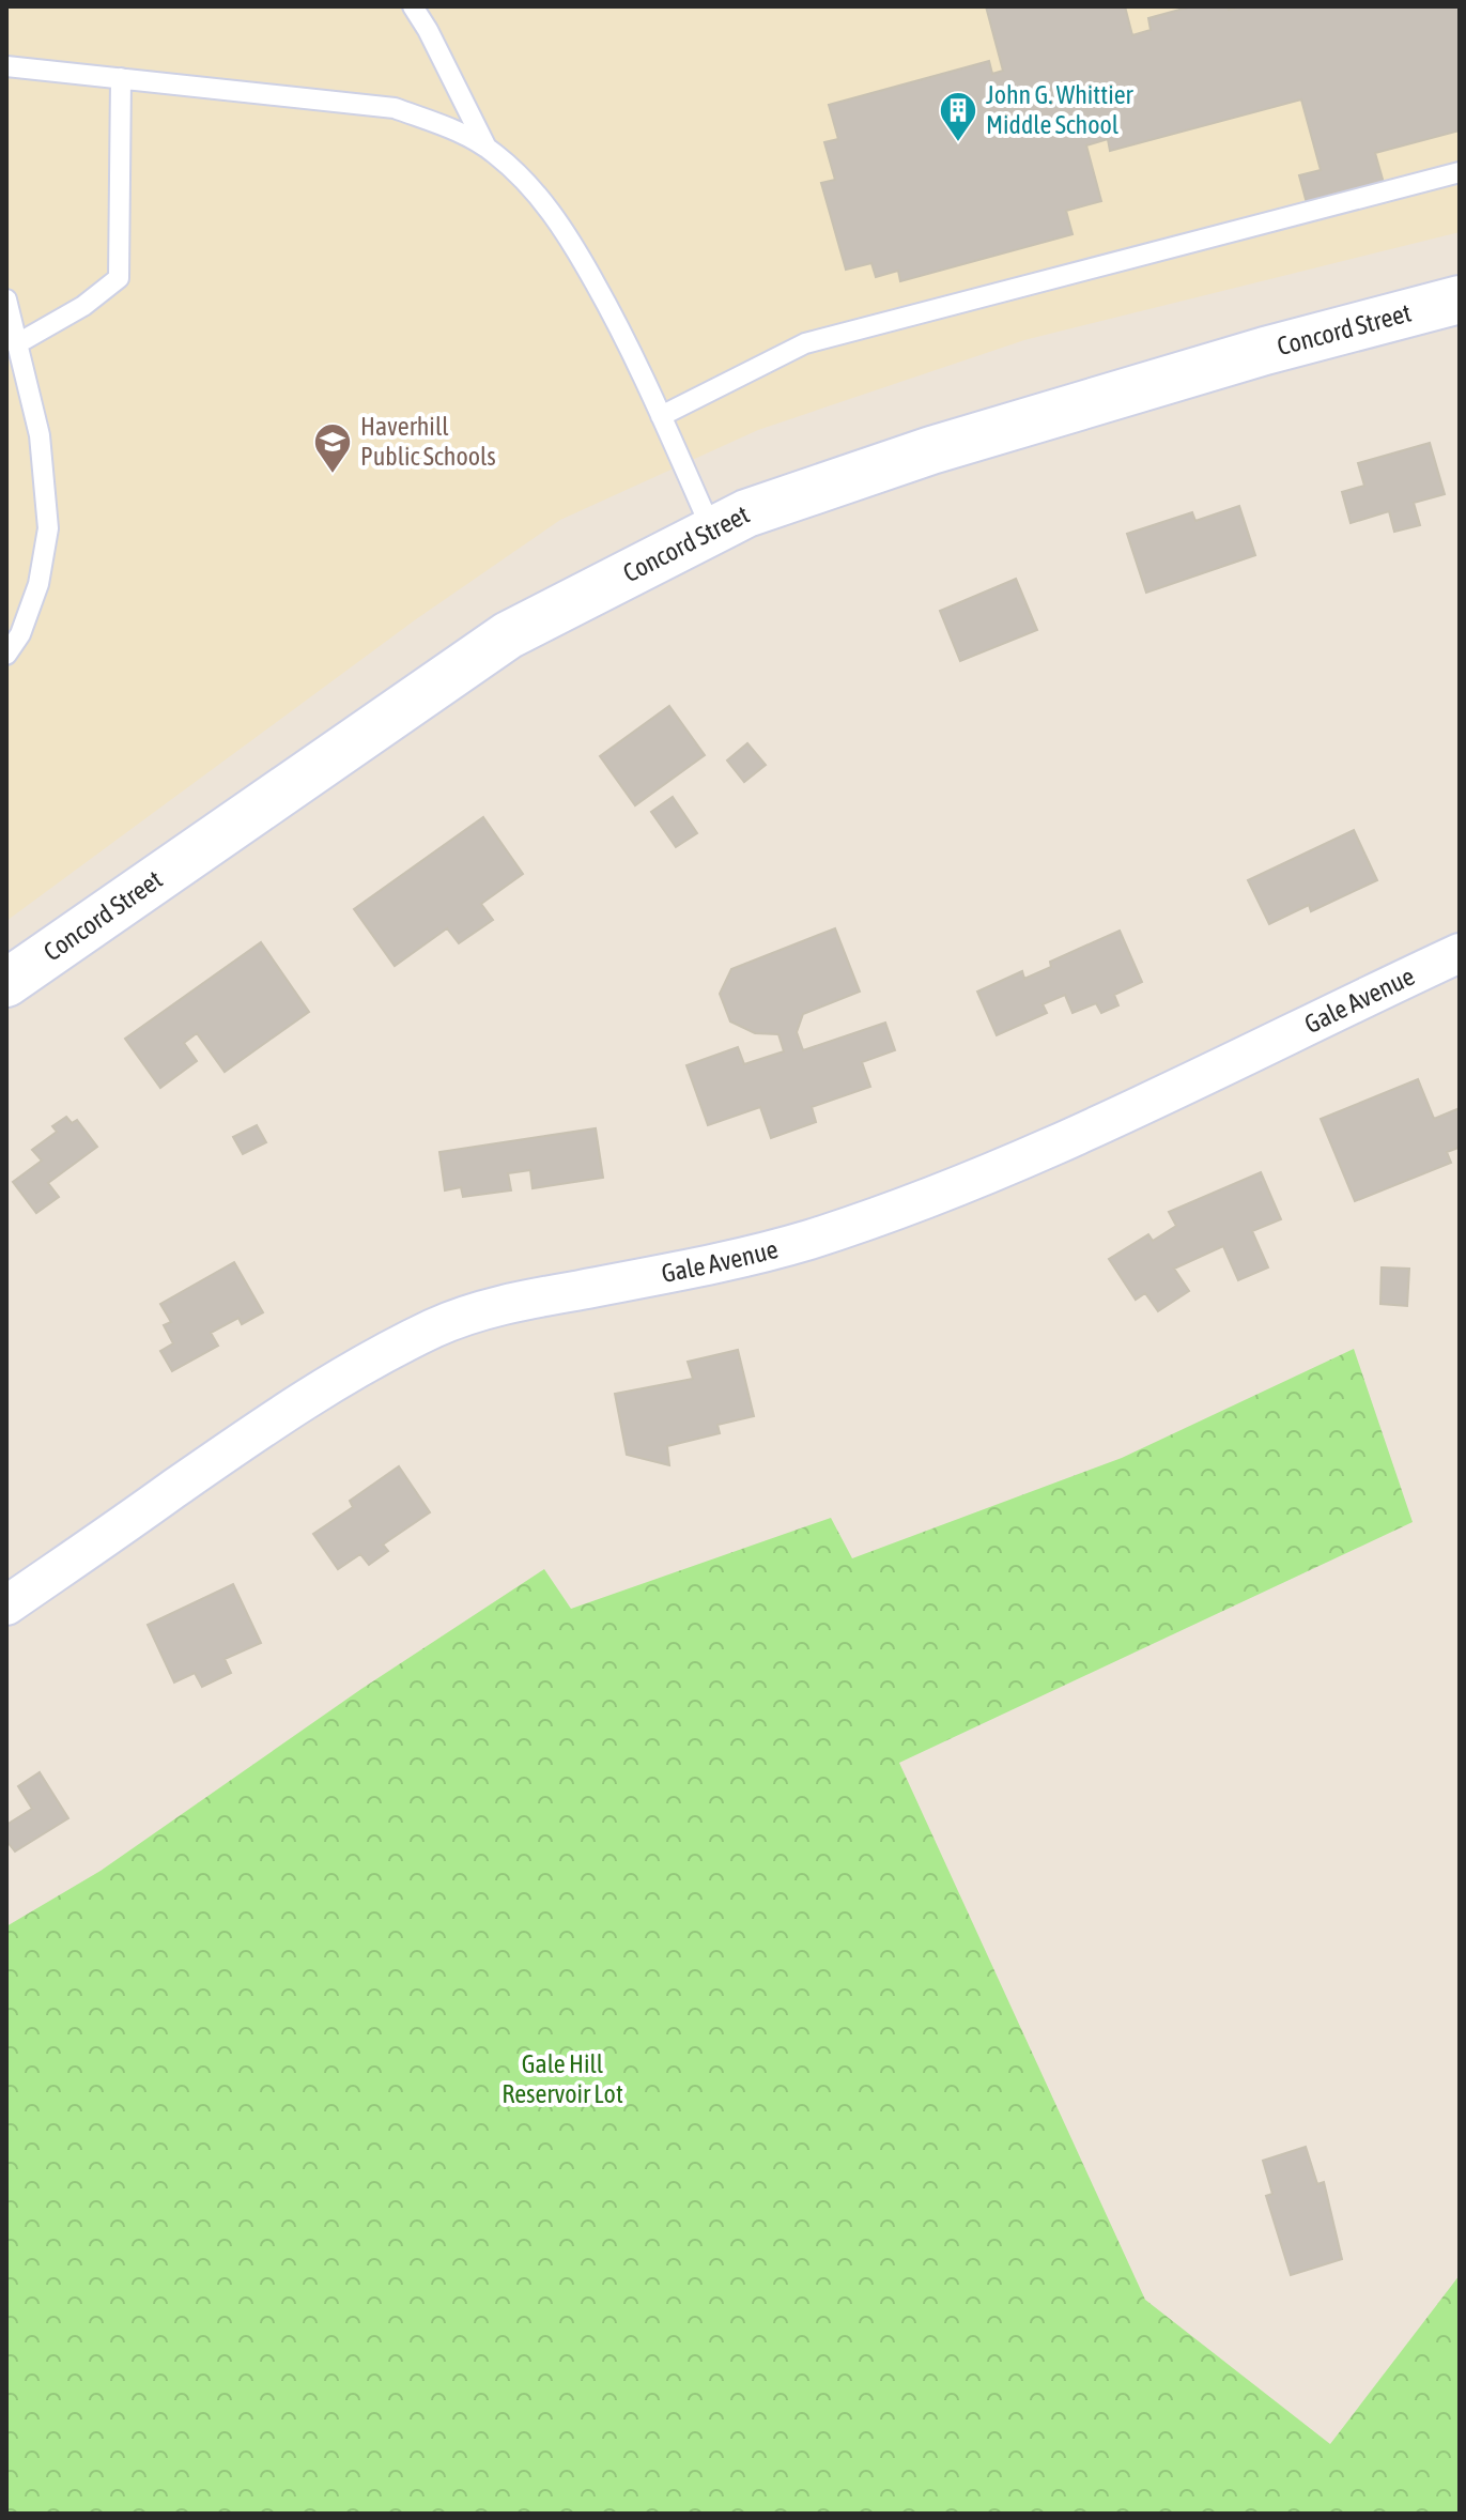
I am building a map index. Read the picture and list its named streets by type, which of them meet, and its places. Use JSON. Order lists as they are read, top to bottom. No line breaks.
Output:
{"streets":{"main road":["Concord Street"],"street":["Gale Avenue"]},"parks":["Gale Hill Reservoir Lot"],"places":{"building":["John G. Whittier Middle School"],"school or university":["Haverhill Public Schools"]}}
